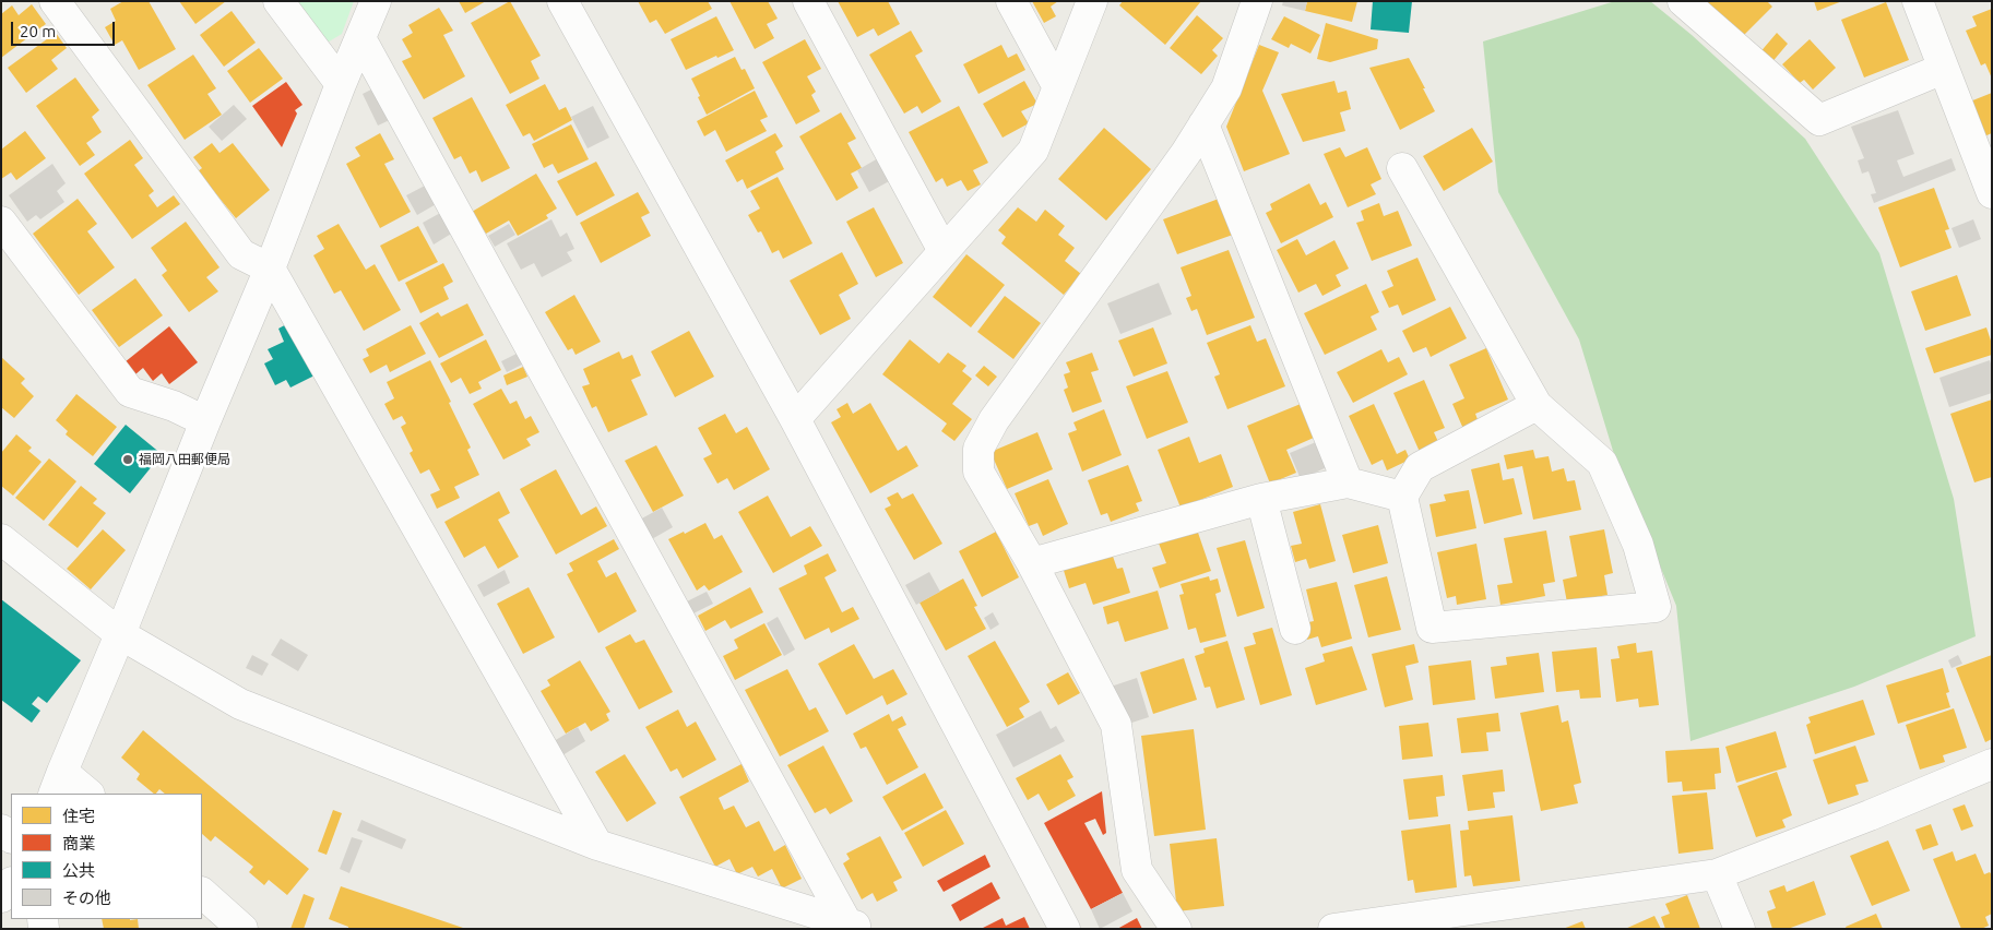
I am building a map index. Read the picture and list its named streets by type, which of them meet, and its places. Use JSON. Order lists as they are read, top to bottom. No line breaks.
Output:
{"places":["福岡八田郵便局"],"legend":["住宅","商業","公共","その他"],"scale_bar":"20 m"}
